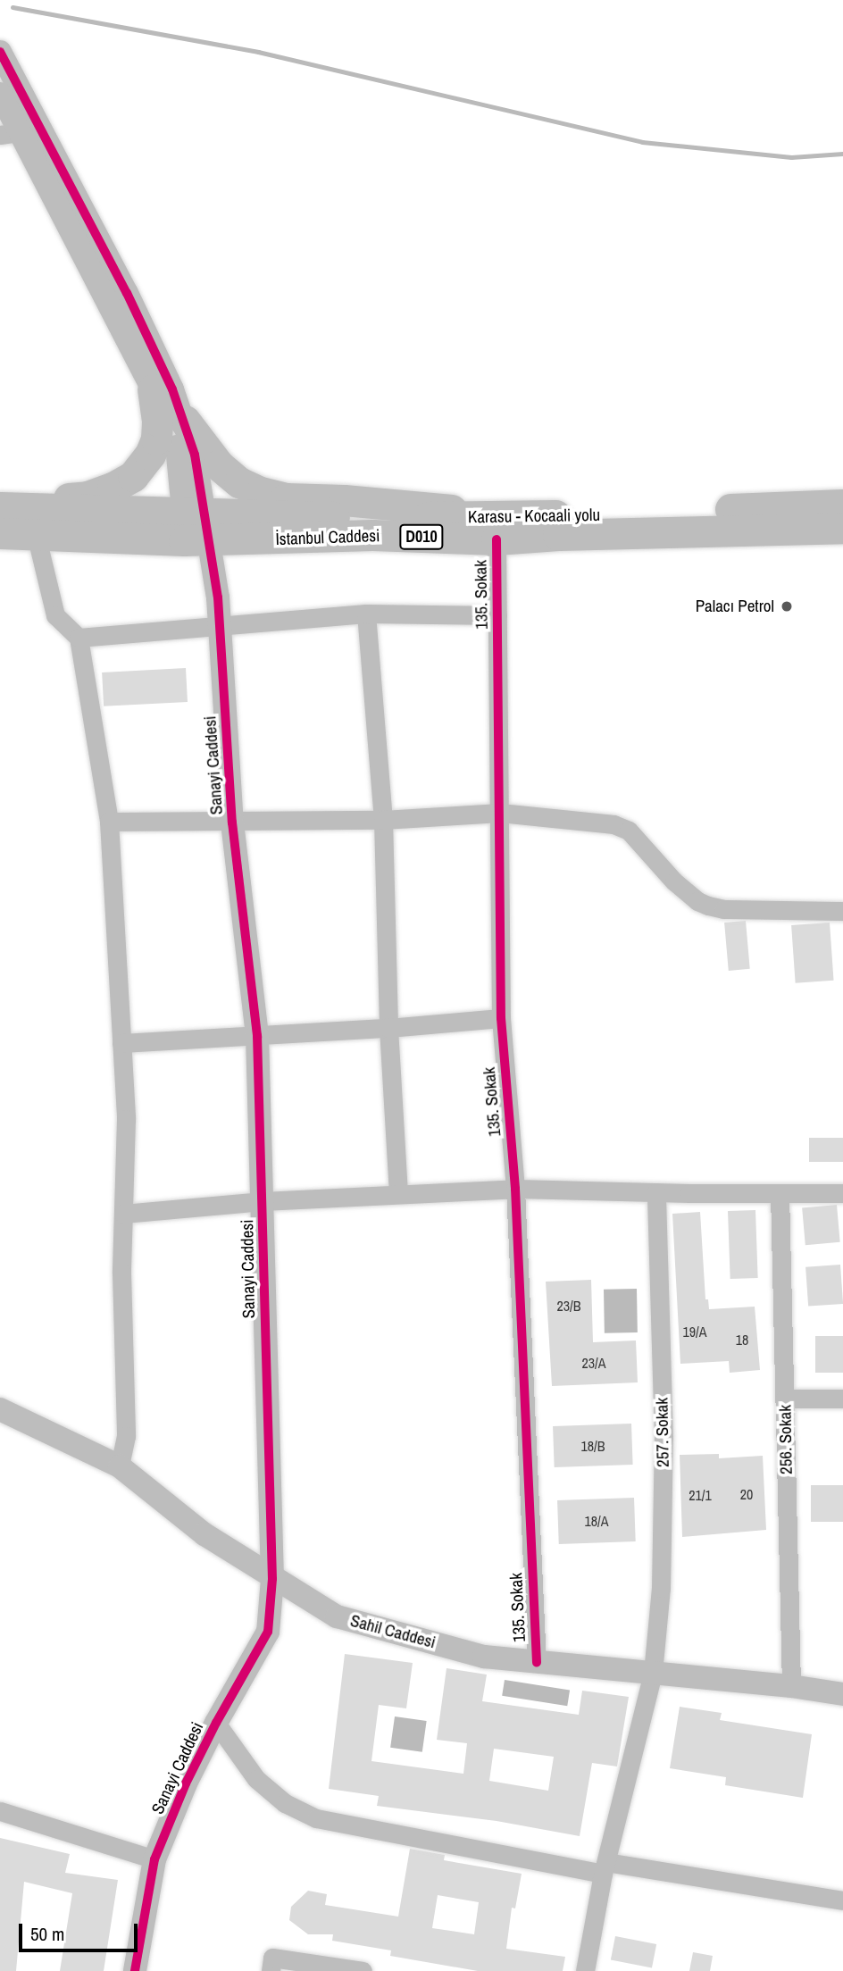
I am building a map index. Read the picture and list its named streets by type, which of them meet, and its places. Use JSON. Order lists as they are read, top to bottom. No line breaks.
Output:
{"streets":{"highway":["Karasu - Kocaali yolu","D010"],"street":["135. Sokak","Sanayi Caddesi","257. Sokak","256. Sokak","Sahil Caddesi"]},"crossings":[["Karasu - Kocaali yolu","D010"],["Karasu - Kocaali yolu","135. Sokak"],["Karasu - Kocaali yolu","Sanayi Caddesi"],["D010","135. Sokak"],["D010","Sanayi Caddesi"],["135. Sokak","Sahil Caddesi"],["Sanayi Caddesi","Sahil Caddesi"],["257. Sokak","Sahil Caddesi"],["256. Sokak","Sahil Caddesi"]],"places":["Palacı Petrol"],"house_numbers":["23/B","19/A","18","23/A","18/B","20","21/1","18/A"],"scale_bar":"50 m"}
